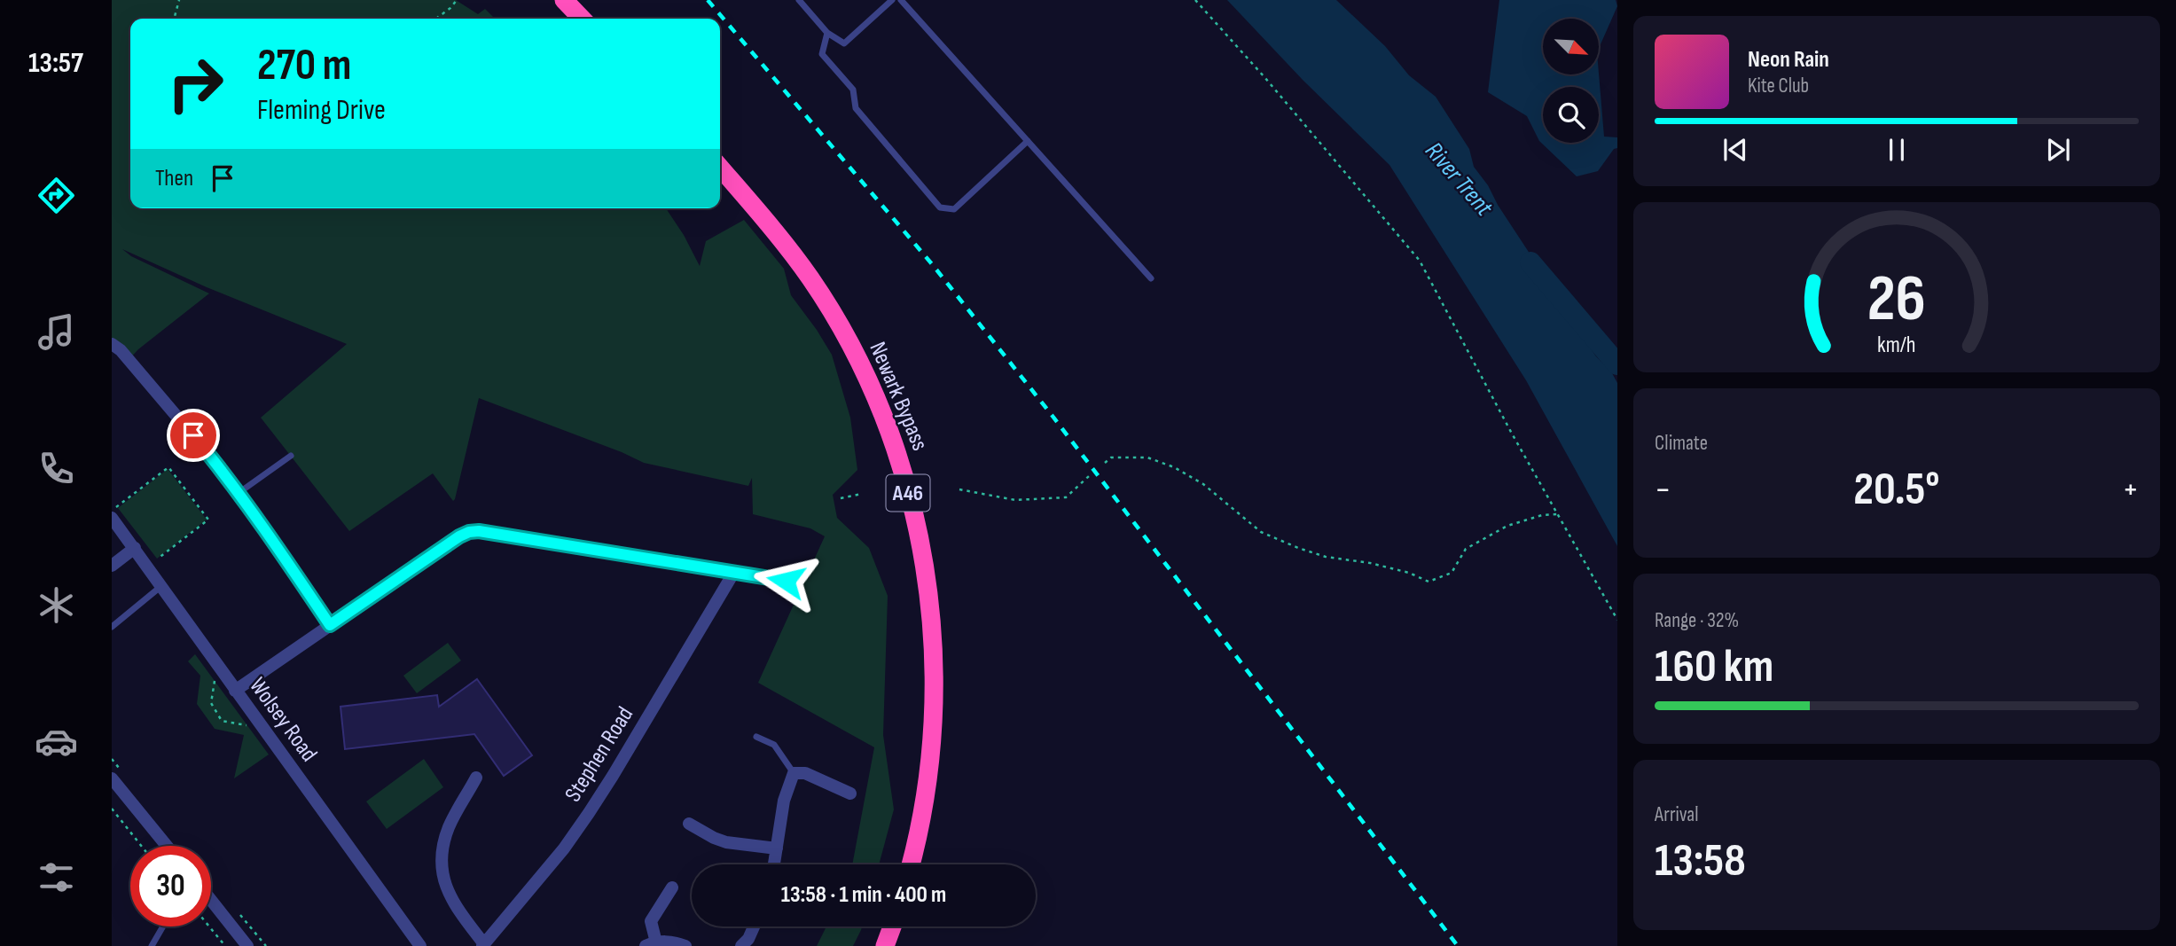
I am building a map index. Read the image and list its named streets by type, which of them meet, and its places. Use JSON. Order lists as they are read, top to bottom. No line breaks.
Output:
{"streets":{"highway":["Newark Bypass","A46"],"street":["Wolsey Road","Stephen Road"]},"water":["River Trent"],"north":"bottom right","page":{"tabs":"13:57","turn":["270 m","Fleming Drive"],"song":["Neon Rain","Kite Club"],"then":"Then","tile":["Climate",["Range · 32%","160 km"],["Arrival","13:58"]],"heat":["−","20.5°","+"],"limit":"30","trip":"13:58 · 1 min · 400 m","gauge":["26","km/h"]}}
